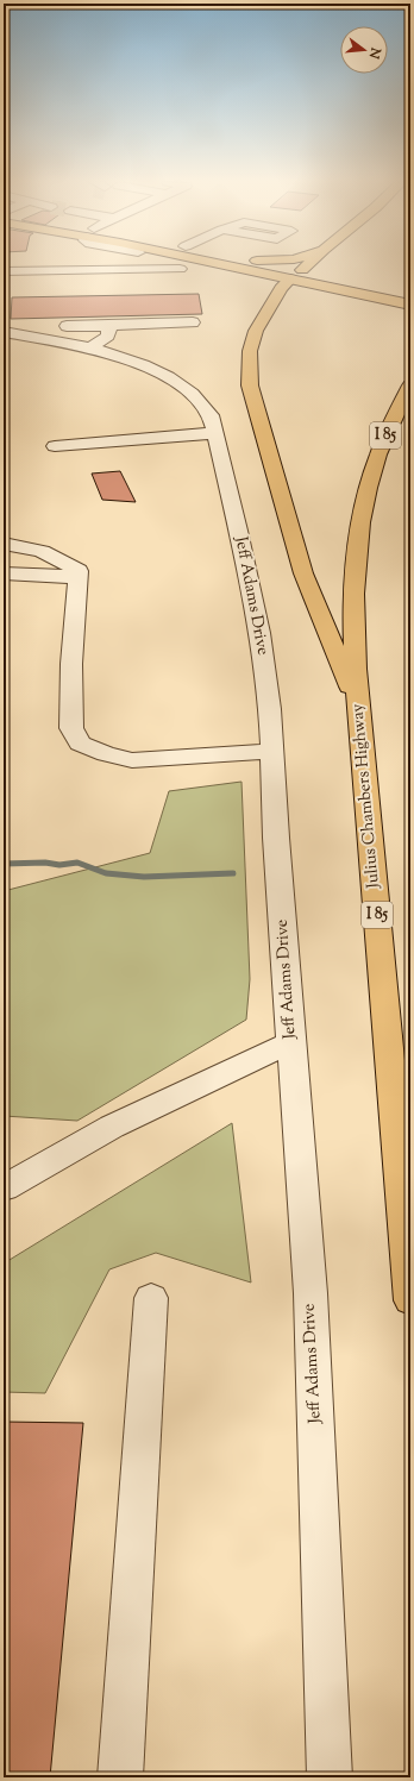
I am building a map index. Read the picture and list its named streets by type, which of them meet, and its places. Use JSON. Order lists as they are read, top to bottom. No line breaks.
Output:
{"streets":{"main road":["I 85","Julius Chambers Highway"],"street":["Jeff Adams Drive"]},"north":"right"}
